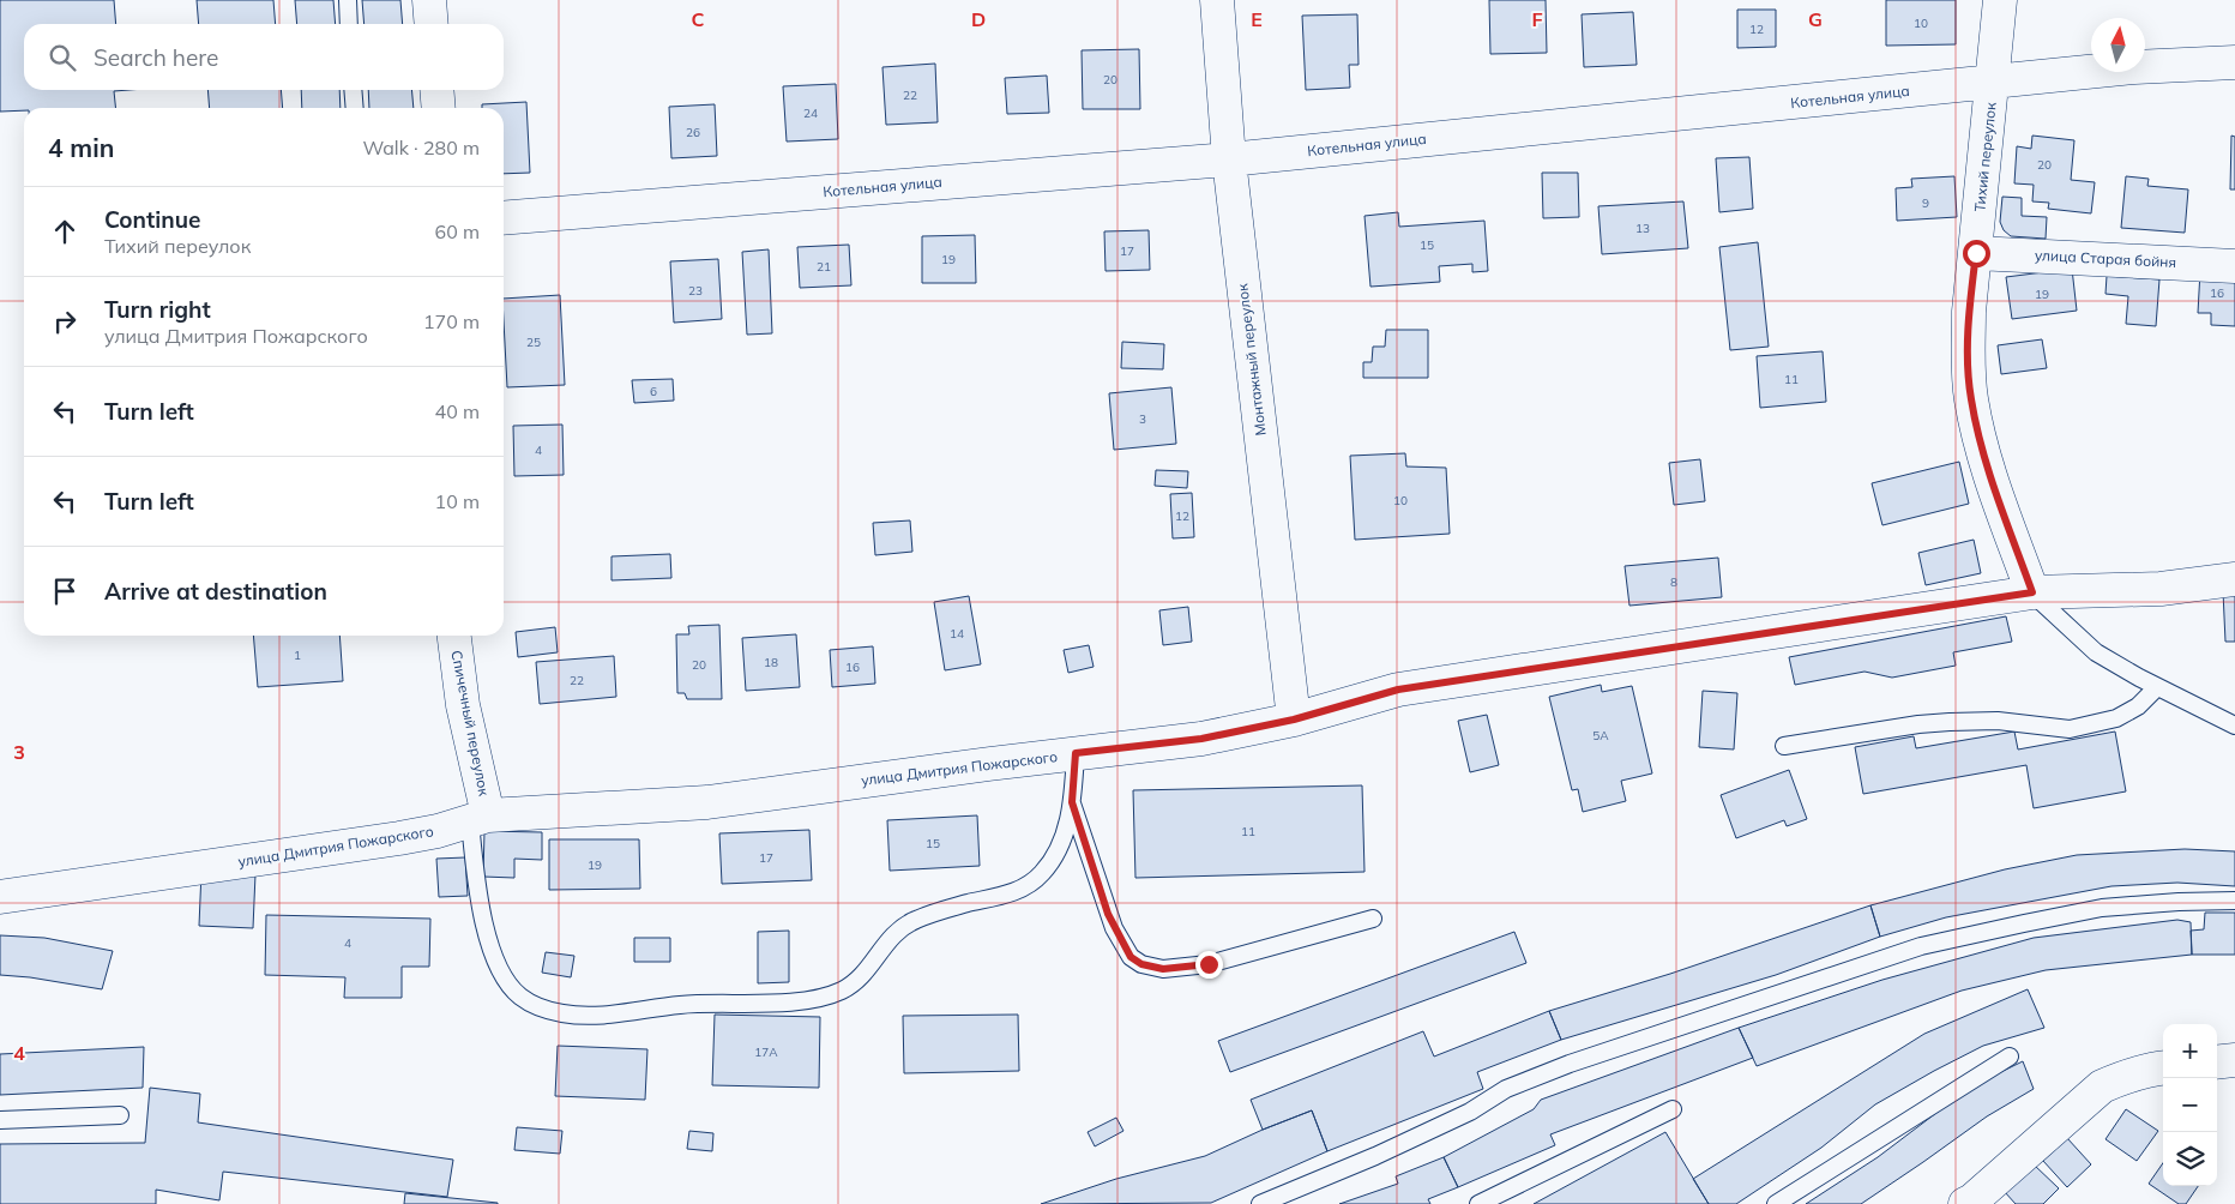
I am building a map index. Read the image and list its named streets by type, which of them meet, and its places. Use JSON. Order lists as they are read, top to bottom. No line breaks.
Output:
{"streets":{"street":["Котельная улица","Тихий переулок","улица Старая бойня","Монтажный переулок","Спичечный переулок","улица Дмитрия Пожарского"]},"crossings":[["Котельная улица","Тихий переулок"],["Котельная улица","Монтажный переулок"],["Тихий переулок","улица Старая бойня"],["Тихий переулок","улица Дмитрия Пожарского"],["Монтажный переулок","улица Дмитрия Пожарского"],["Спичечный переулок","улица Дмитрия Пожарского"]],"house_numbers":["10","12","20","22","24","26","20","9","13","15","17","19","21","23","16","19","25","11","6","3","4","10","12","8","14","1","18","20","16","22","5А","11","15","17","19","4","17А"],"north":"top","page":{"search":"Search here","heading":["4 min","Walk · 280 m"],"list":[["Continue","Тихий переулок","60 m"],["Turn right","улица Дмитрия Пожарского","170 m"],["Turn left","40 m"],["Turn left","10 m"],"Arrive at destination"],"map_buttons":["+","−"]},"grid":{"columns":["C","D","E","F","G"],"rows":["3","4"]}}
